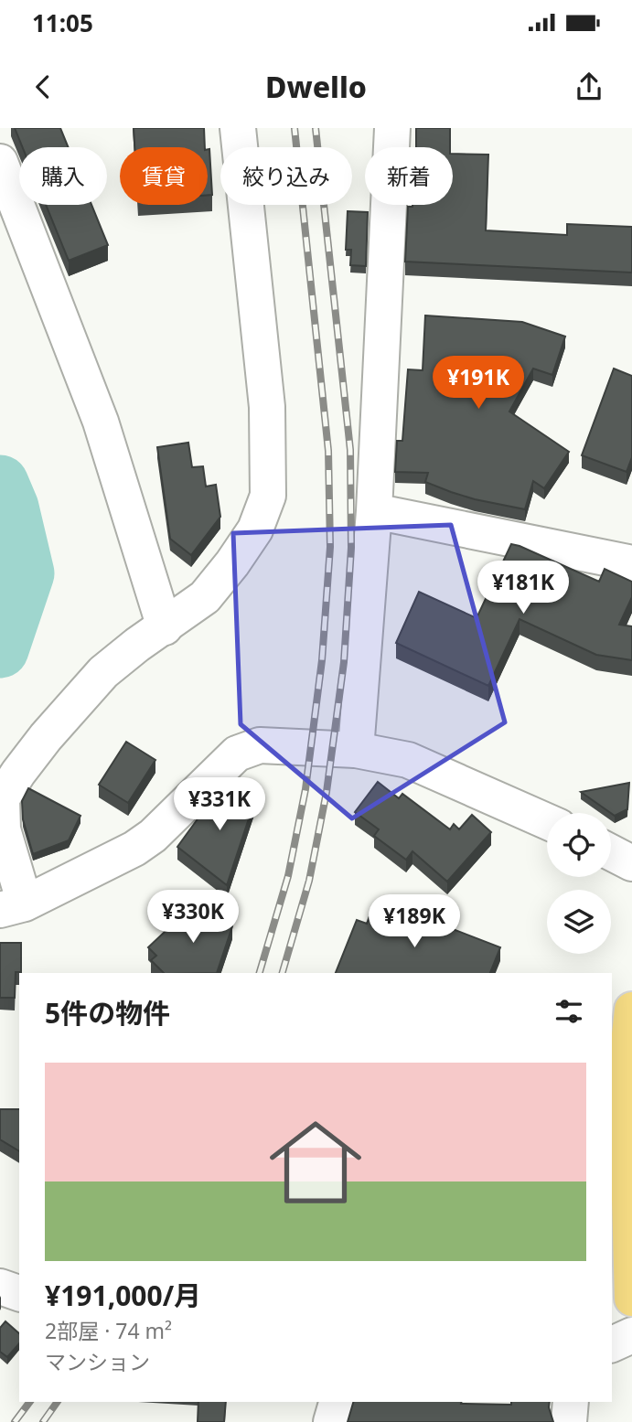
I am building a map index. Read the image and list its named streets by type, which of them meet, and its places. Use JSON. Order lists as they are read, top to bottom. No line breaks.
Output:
{"page":{"status":"11:05","header":"Dwello","chip":["購入","賃貸","絞り込み","新着"],"price":["¥191K","¥181K","¥331K","¥330K","¥189K"],"heading":"5件の物件","list":[{"name":"¥191,000/月","note":"2部屋 · 74 m² · マンション"}]}}
